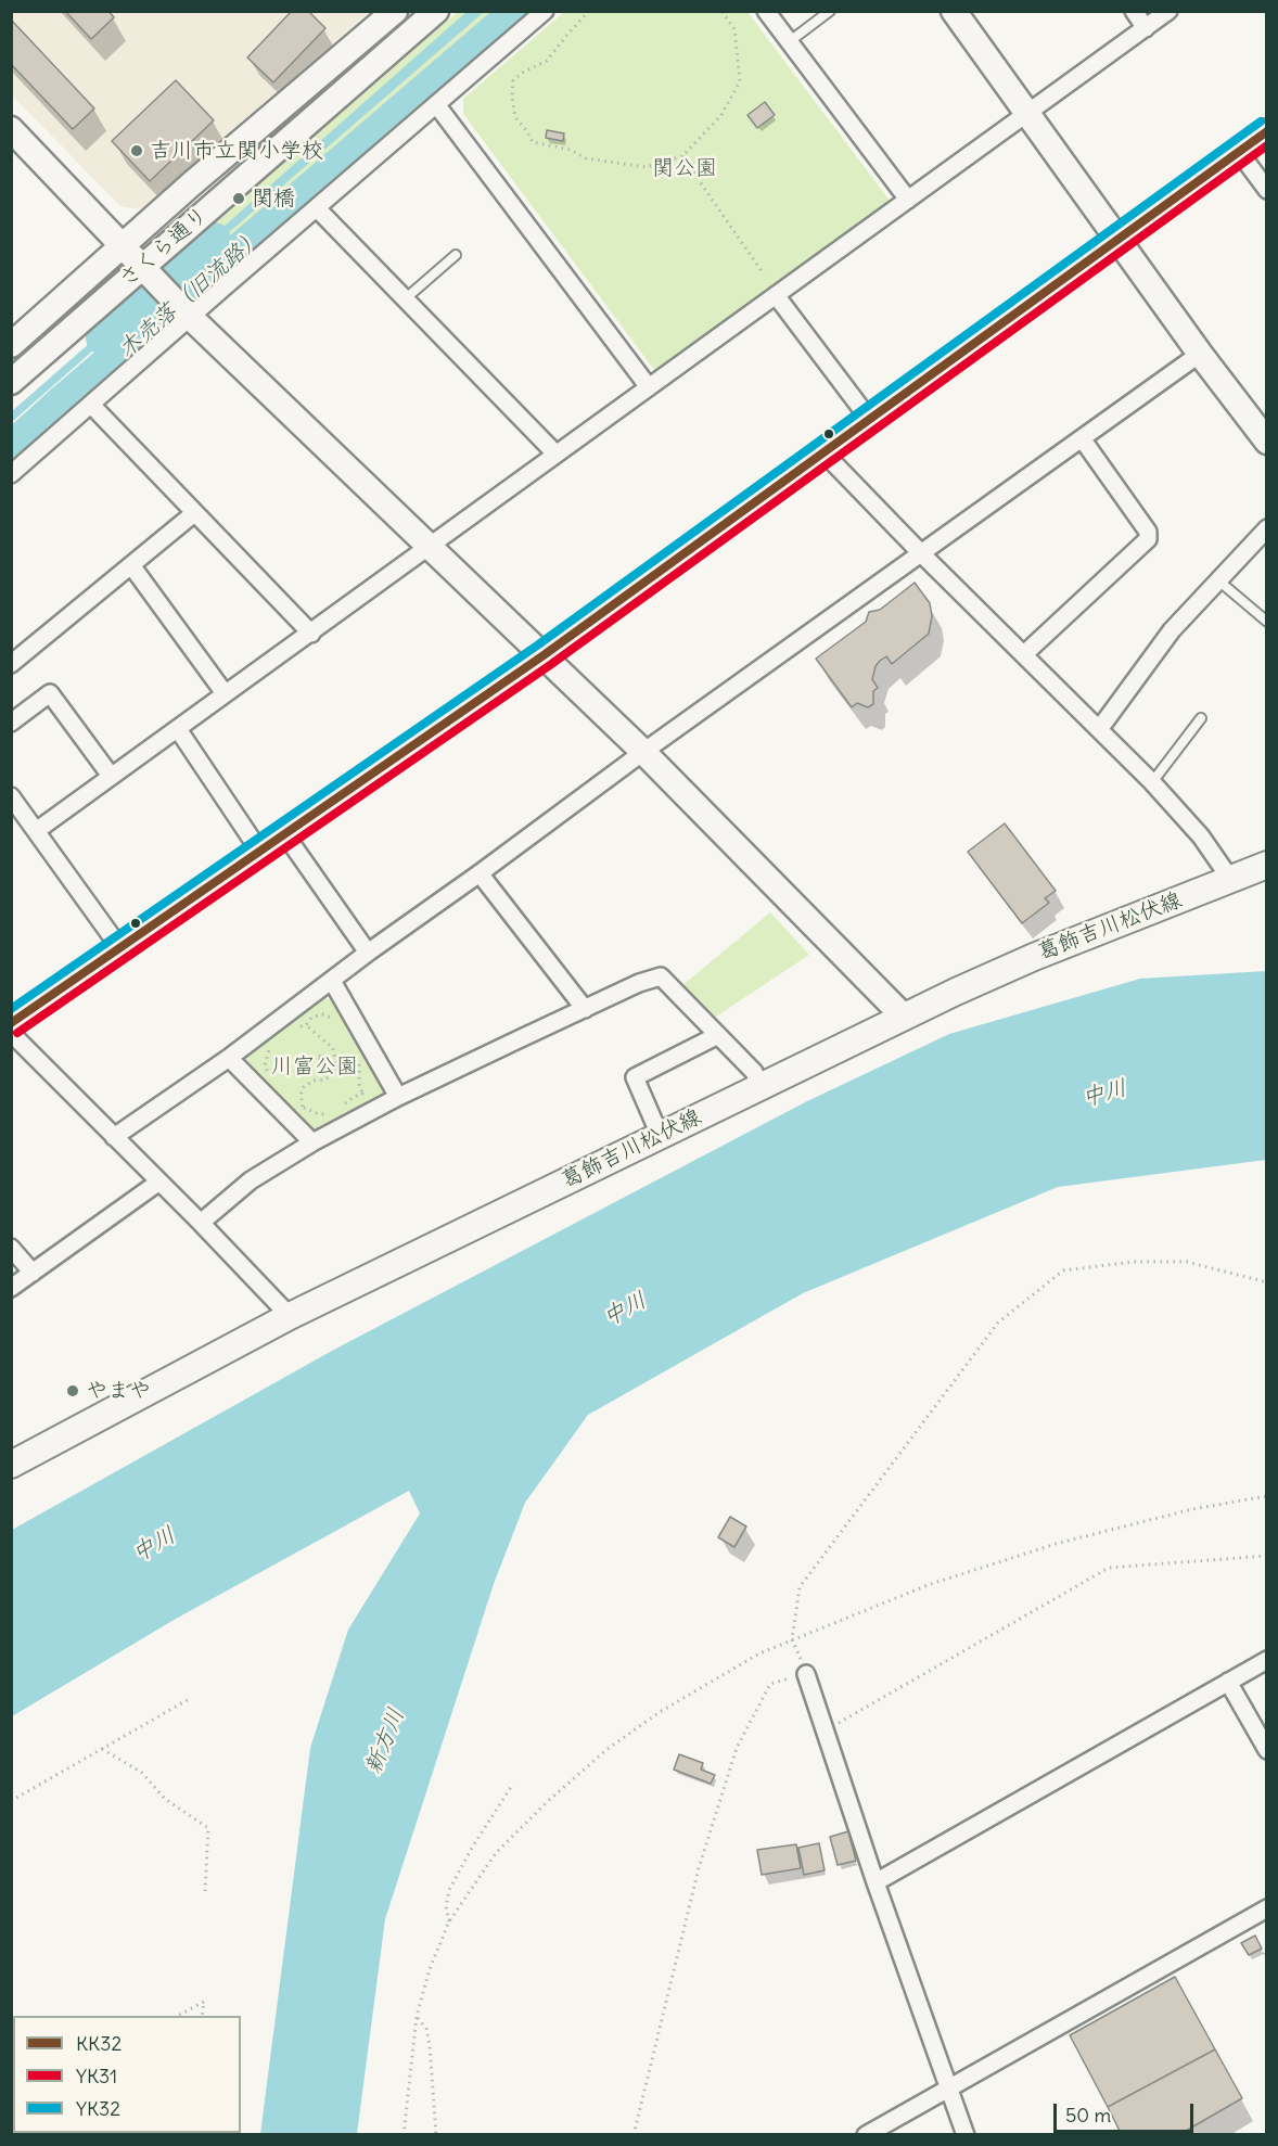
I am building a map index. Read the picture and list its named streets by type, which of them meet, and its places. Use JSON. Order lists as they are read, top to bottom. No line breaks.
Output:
{"streets":{"main road":["葛飾吉川松伏線"],"street":["さくら通り"]},"water":["木売落（旧流路）","中川","新方川"],"parks":["関公園","川富公園"],"places":["吉川市立関小学校","関橋","やまや"],"lines":["transit line YK32","transit line KK32","transit line YK31"],"legend":["KK32","YK31","YK32"],"scale_bar":"50 m"}
